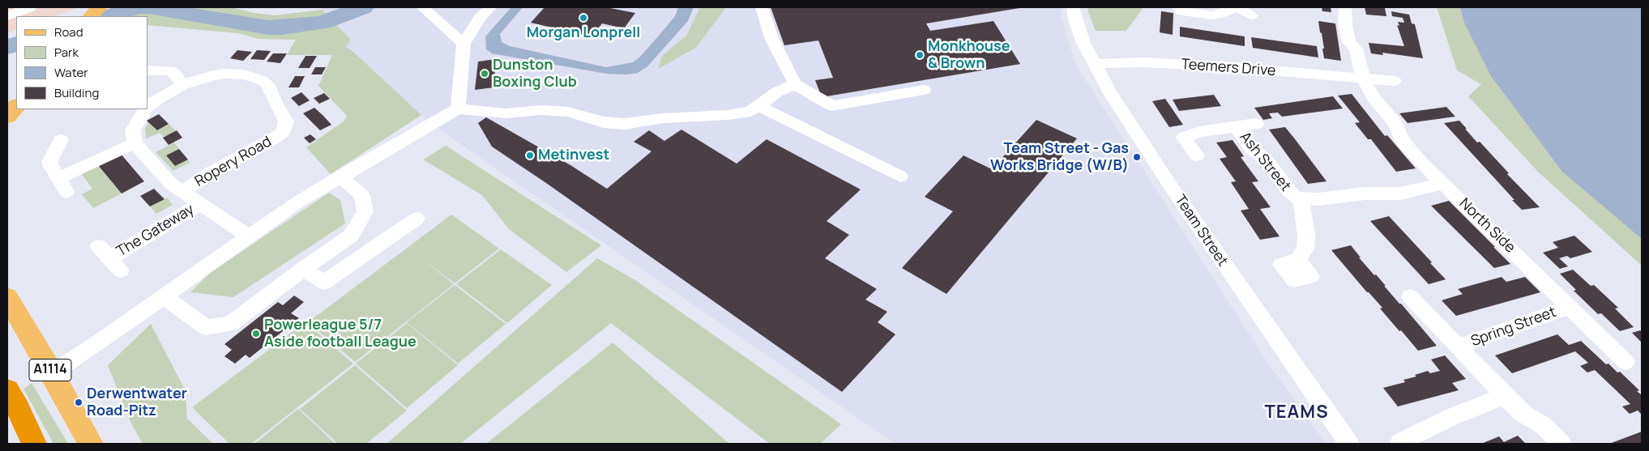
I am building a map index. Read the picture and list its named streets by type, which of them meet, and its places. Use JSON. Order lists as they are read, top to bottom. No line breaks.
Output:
{"streets":{"main road":["A1114"],"street":["Teemers Drive","Ropery Road","Ash Street","North Side","The Gateway","Team Street","Spring Street"]},"crossings":[["Teemers Drive","North Side"],["Teemers Drive","Team Street"],["Ropery Road","The Gateway"],["North Side","Spring Street"]],"districts":["TEAMS"],"places":["Morgan Lonprell","Monkhouse & Brown","Dunston Boxing Club","Metinvest","Team Street - Gas Works Bridge (W/B)","Powerleague 5/7 Aside football League","Derwentwater Road-Pitz"],"legend":["Road","Park","Water","Building"]}
